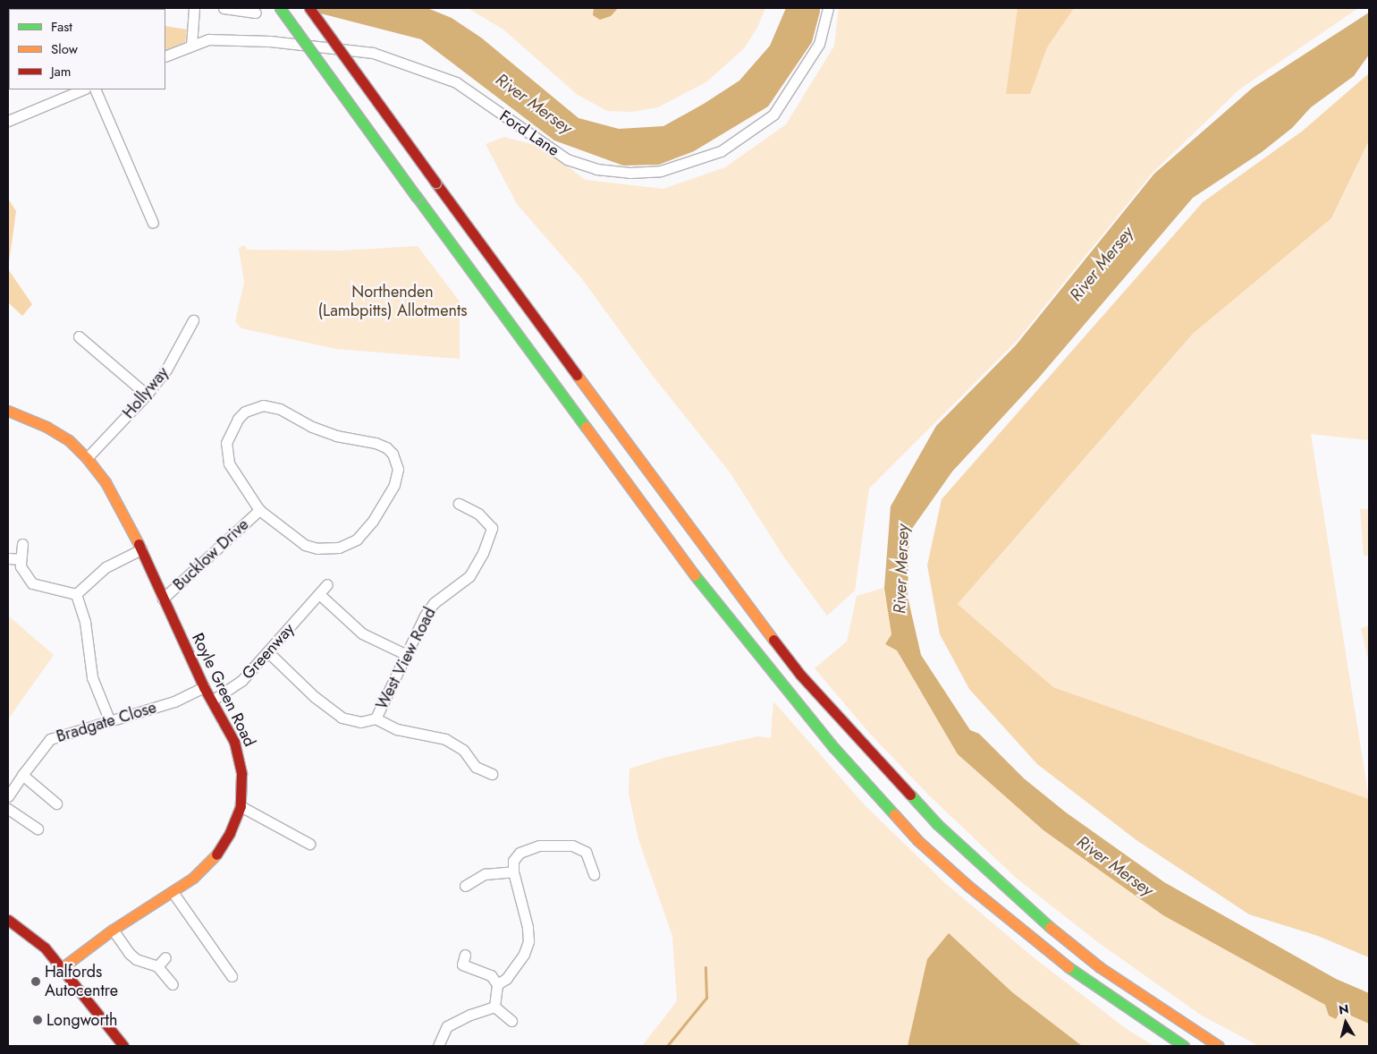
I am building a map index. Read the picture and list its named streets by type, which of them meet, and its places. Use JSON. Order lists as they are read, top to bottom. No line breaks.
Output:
{"streets":{"main road":["Royle Green Road"],"street":["Ford Lane","Hollyway","Bucklow Drive","Greenway","West View Road","Bradgate Close"]},"crossings":[["Hollyway","Royle Green Road"],["Bucklow Drive","Royle Green Road"],["Greenway","West View Road"],["Greenway","Royle Green Road"],["Royle Green Road","Bradgate Close"]],"water":["River Mersey"],"parks":["Northenden (Lambpitts) Allotments"],"places":["Halfords Autocentre","Longworth"],"legend":["Fast","Slow","Jam"],"north":"top"}
